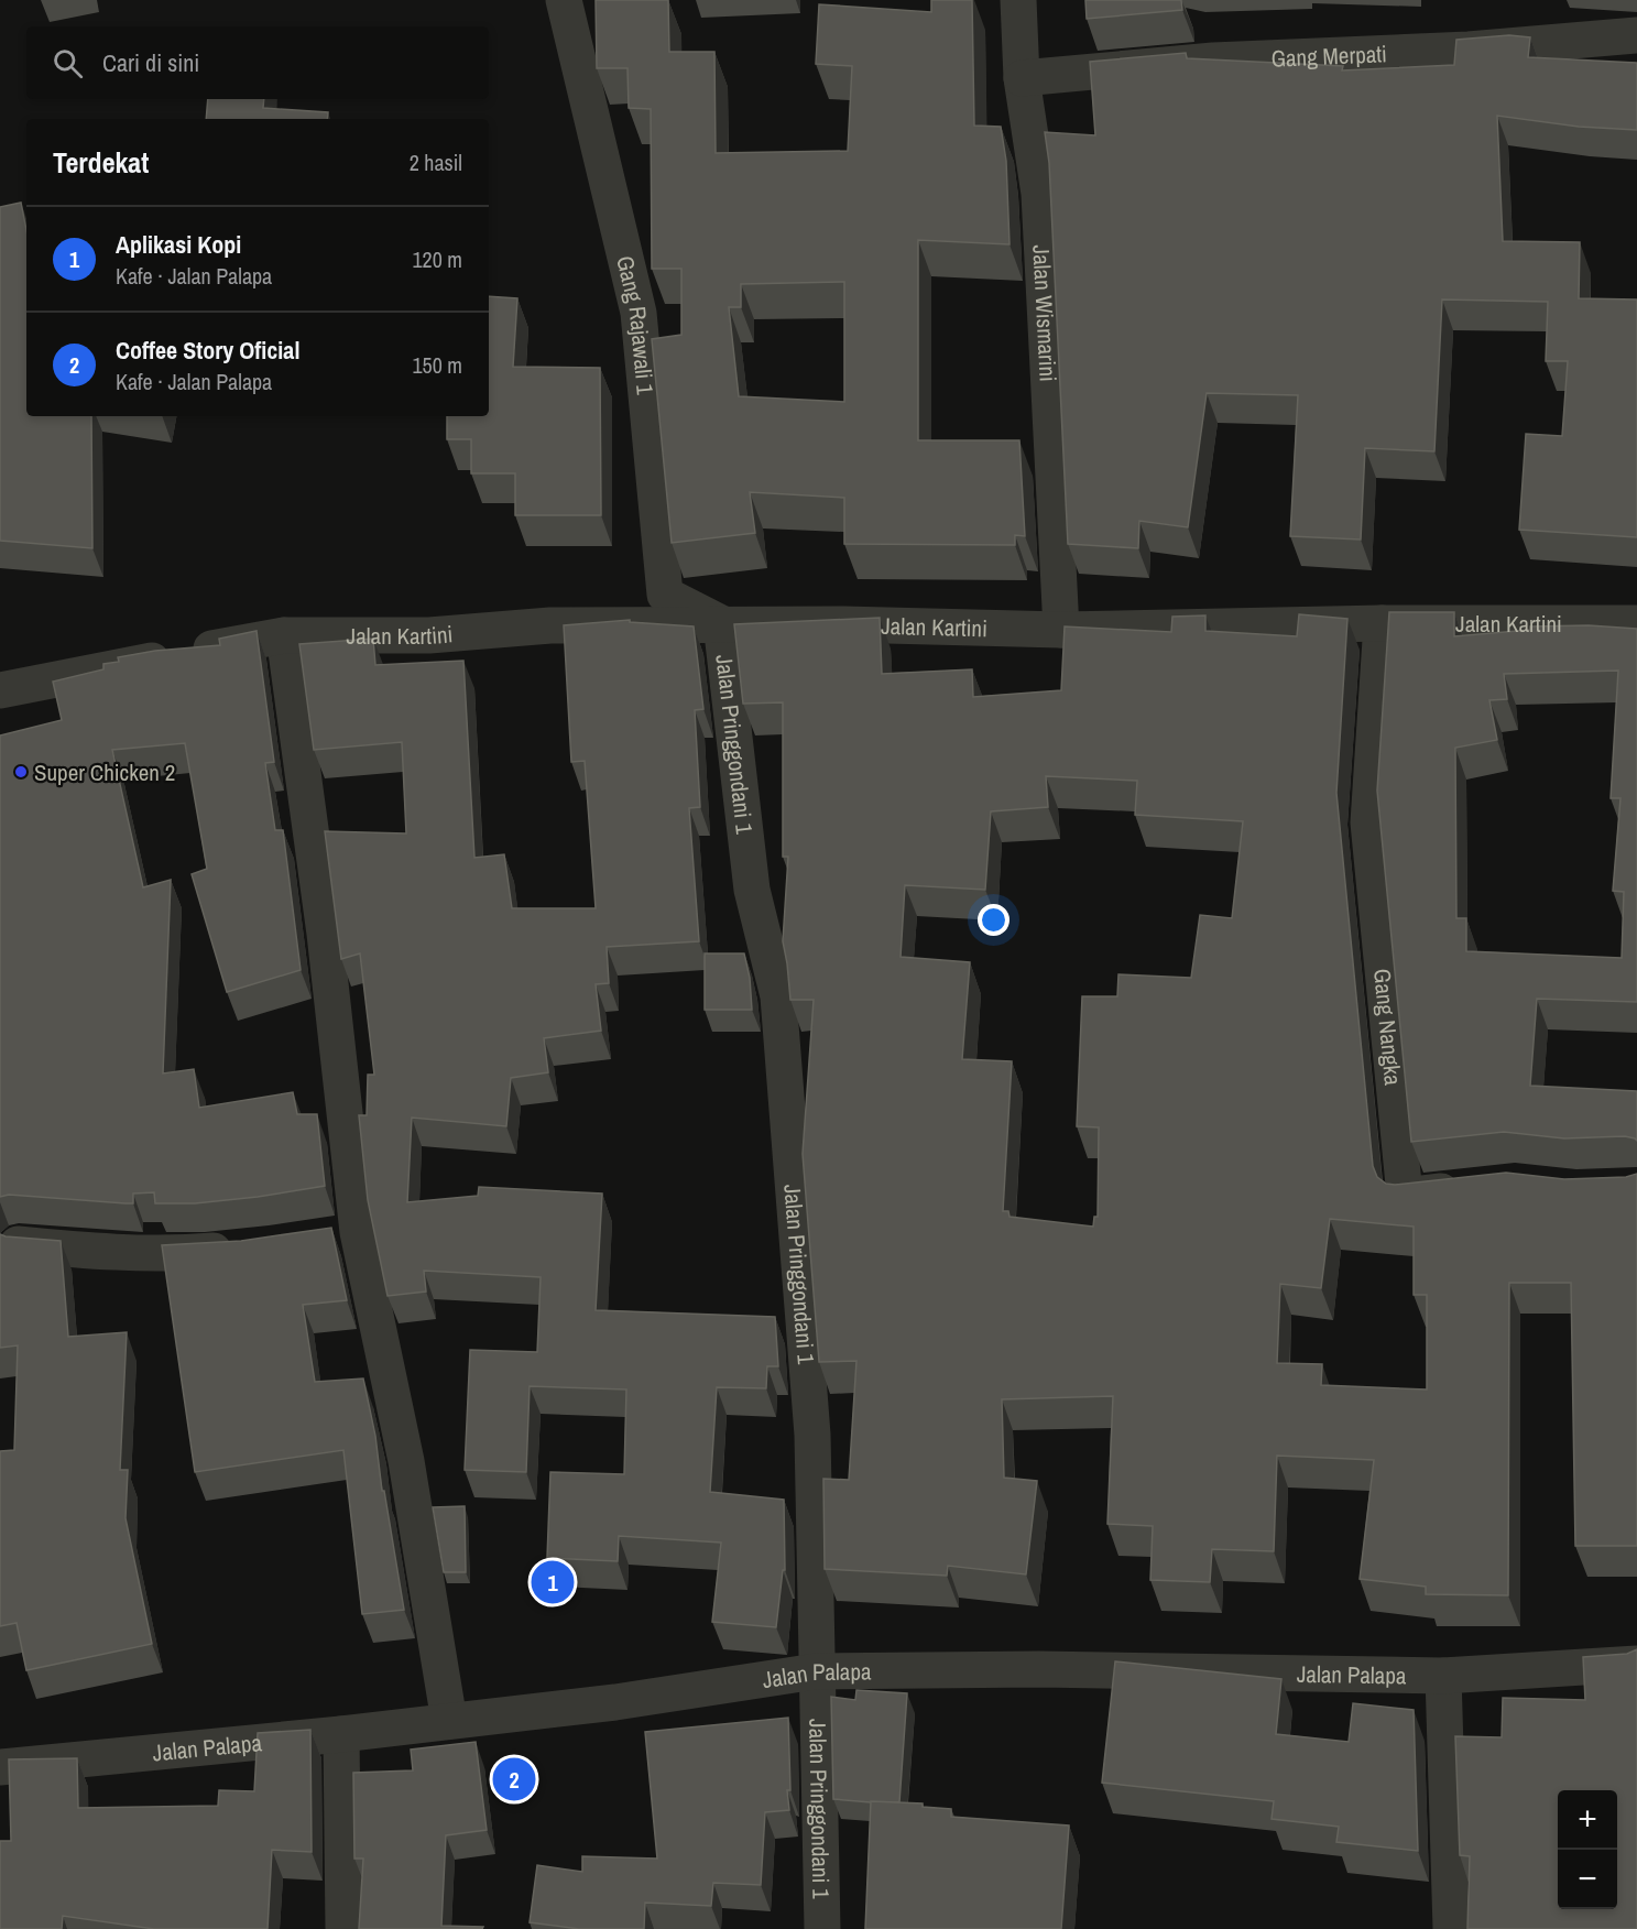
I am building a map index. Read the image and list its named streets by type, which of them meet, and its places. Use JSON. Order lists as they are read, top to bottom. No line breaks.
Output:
{"streets":{"street":["Gang Merpati","Jalan Wismarini","Gang Rajawali 1","Jalan Kartini","Jalan Pringgondani 1","Gang Nangka","Jalan Palapa"]},"crossings":[["Gang Merpati","Jalan Wismarini"],["Jalan Wismarini","Jalan Kartini"],["Gang Rajawali 1","Jalan Kartini"],["Gang Rajawali 1","Jalan Pringgondani 1"],["Jalan Kartini","Jalan Pringgondani 1"],["Jalan Kartini","Gang Nangka"],["Jalan Pringgondani 1","Jalan Palapa"]],"places":["Super Chicken 2"],"page":{"search":"Cari di sini","heading":["Terdekat","2 hasil"],"list":[{"mark":"1","name":"Aplikasi Kopi","note":"Kafe · Jalan Palapa","value":"120 m"},{"mark":"2","name":"Coffee Story Oficial","note":"Kafe · Jalan Palapa","value":"150 m"}],"pins":["1","2"],"map_buttons":["+","−"]}}
